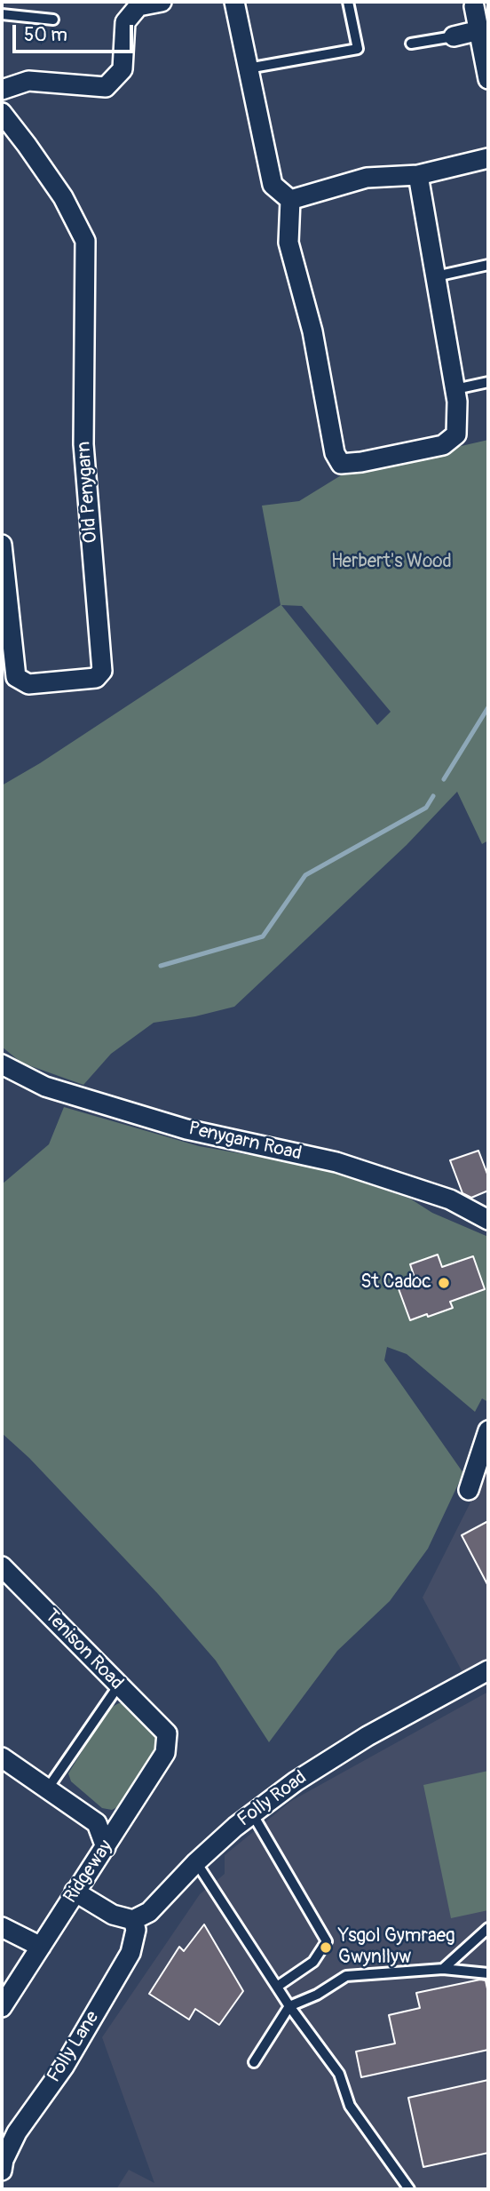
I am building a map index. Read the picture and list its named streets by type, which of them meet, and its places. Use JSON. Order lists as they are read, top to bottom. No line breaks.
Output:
{"streets":{"street":["Old Penygarn","Penygarn Road","Tenison Road","Folly Road","Ridgeway","Folly Lane"]},"crossings":[["Tenison Road","Ridgeway"],["Folly Road","Folly Lane"]],"parks":["Herbert's Wood"],"places":["St Cadoc","Ysgol Gymraeg Gwynllyw"],"scale_bar":"50 m"}
